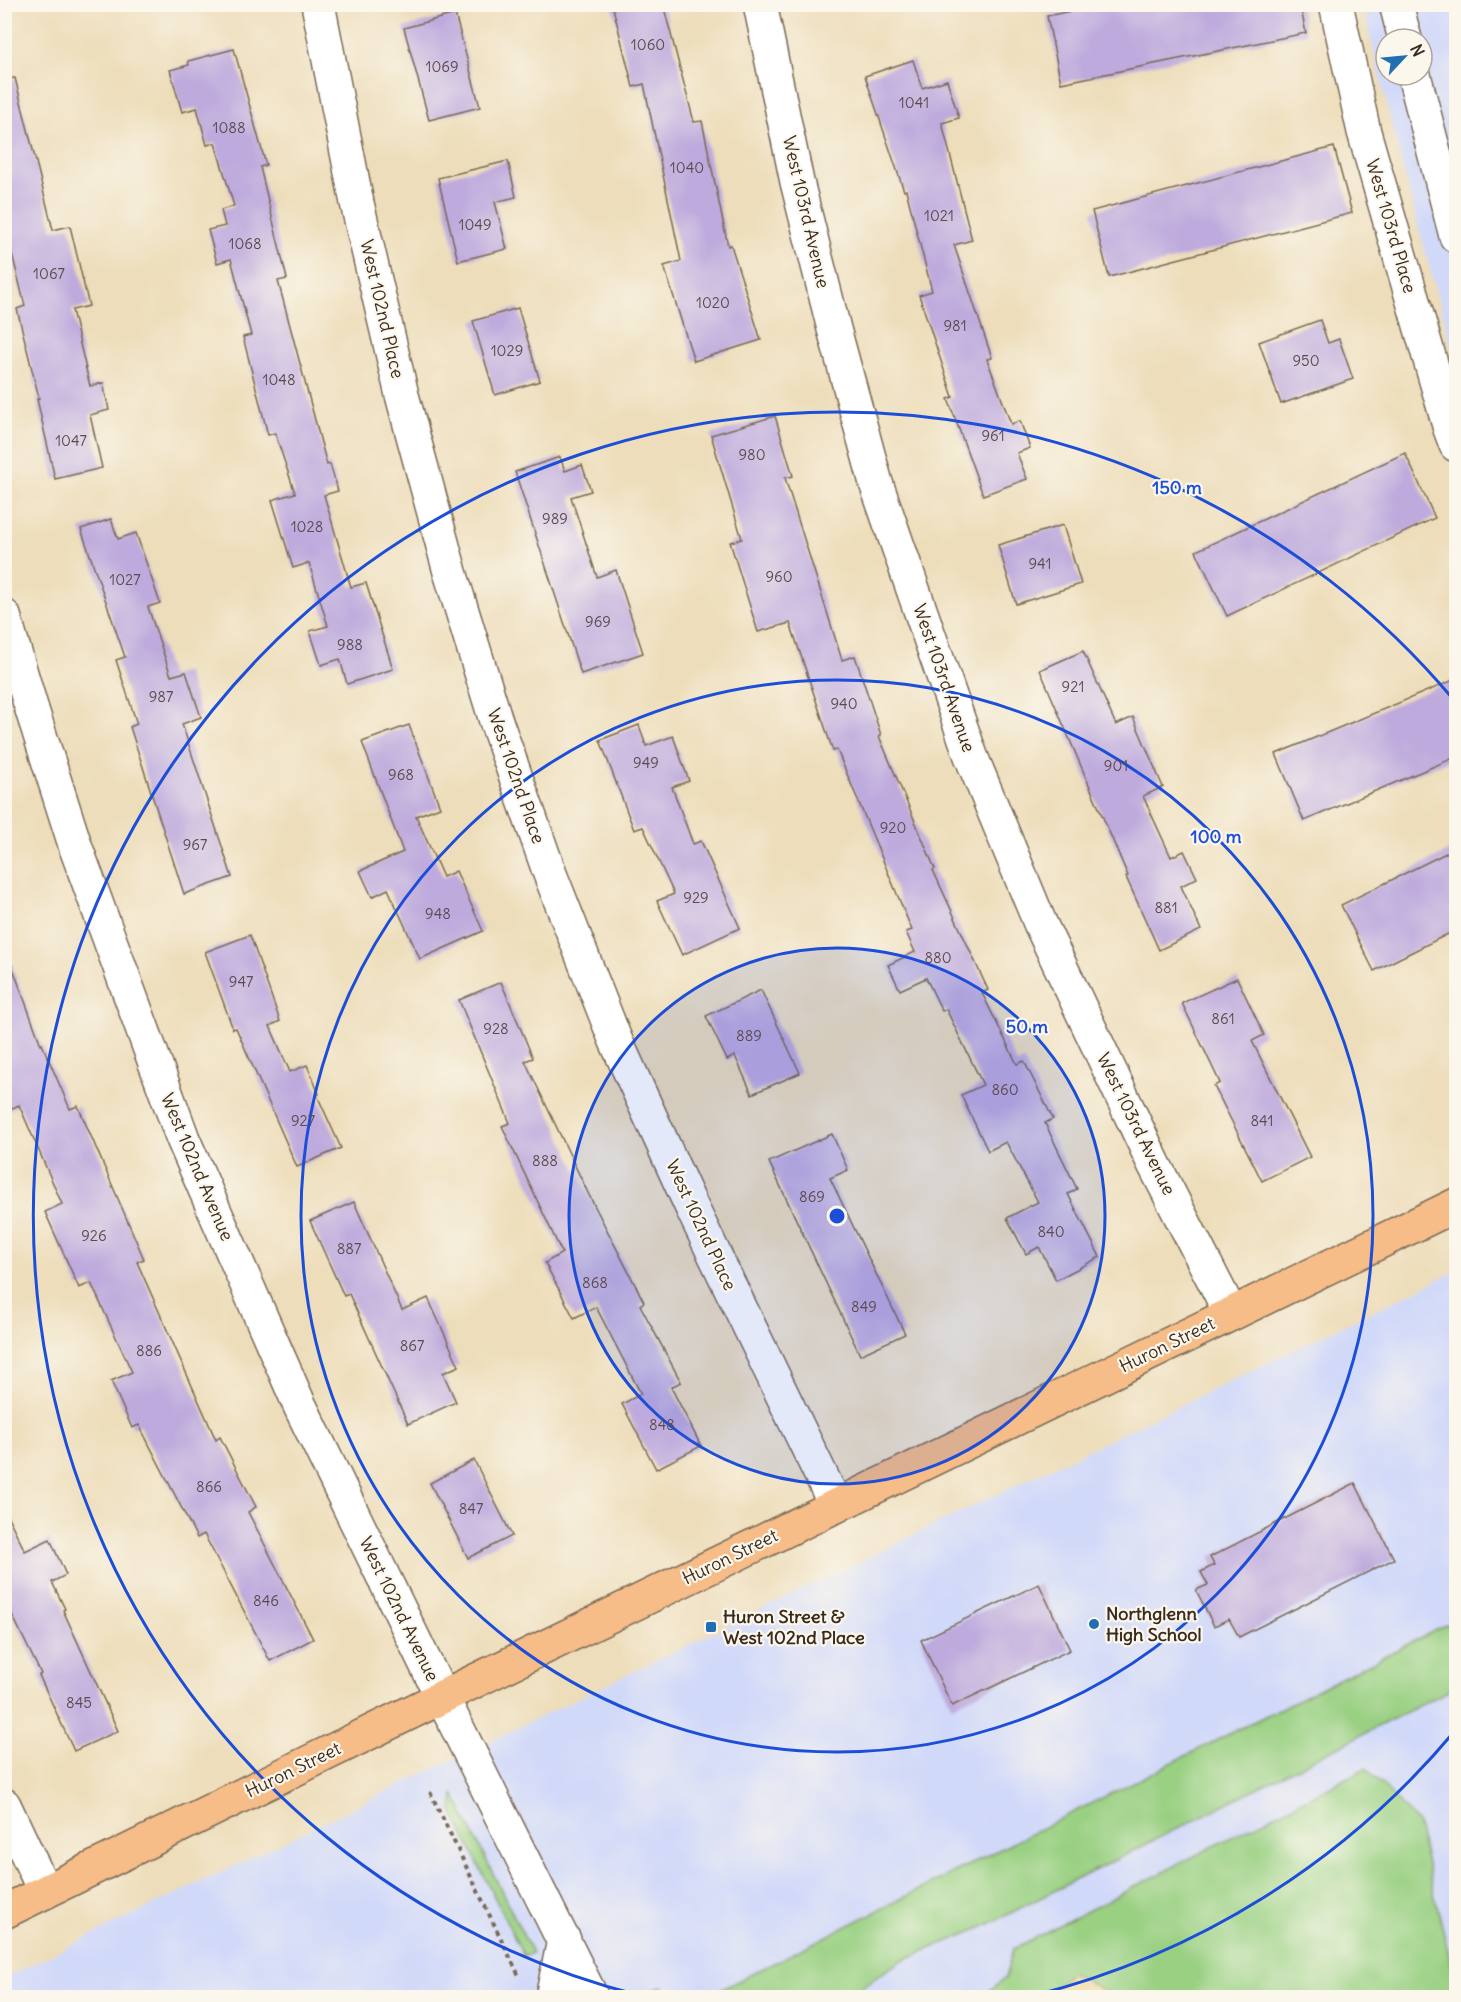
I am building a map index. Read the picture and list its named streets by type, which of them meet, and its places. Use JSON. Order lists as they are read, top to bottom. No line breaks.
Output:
{"streets":{"main road":["Huron Street"],"street":["West 103rd Avenue","West 103rd Place","West 102nd Place","West 102nd Avenue"]},"crossings":[["West 103rd Avenue","Huron Street"],["West 102nd Place","Huron Street"],["West 102nd Avenue","Huron Street"]],"places":{"other":["Northglenn High School"],"transit":["Huron Street & West 102nd Place"]},"house_numbers":["1060","1069","1041","1088","1040","1021","1049","1068","1067","1020","981","1029","950","1048","961","1047","980","989","1028","941","960","1027","969","988","921","987","940","949","901","968","920","967","929","881","948","880","947","861","928","889","860","927","841","888","869","840","926","887","868","849","867","886","848","866","847","846","845"],"north":"top right","rings":["150 m","100 m","50 m"]}
